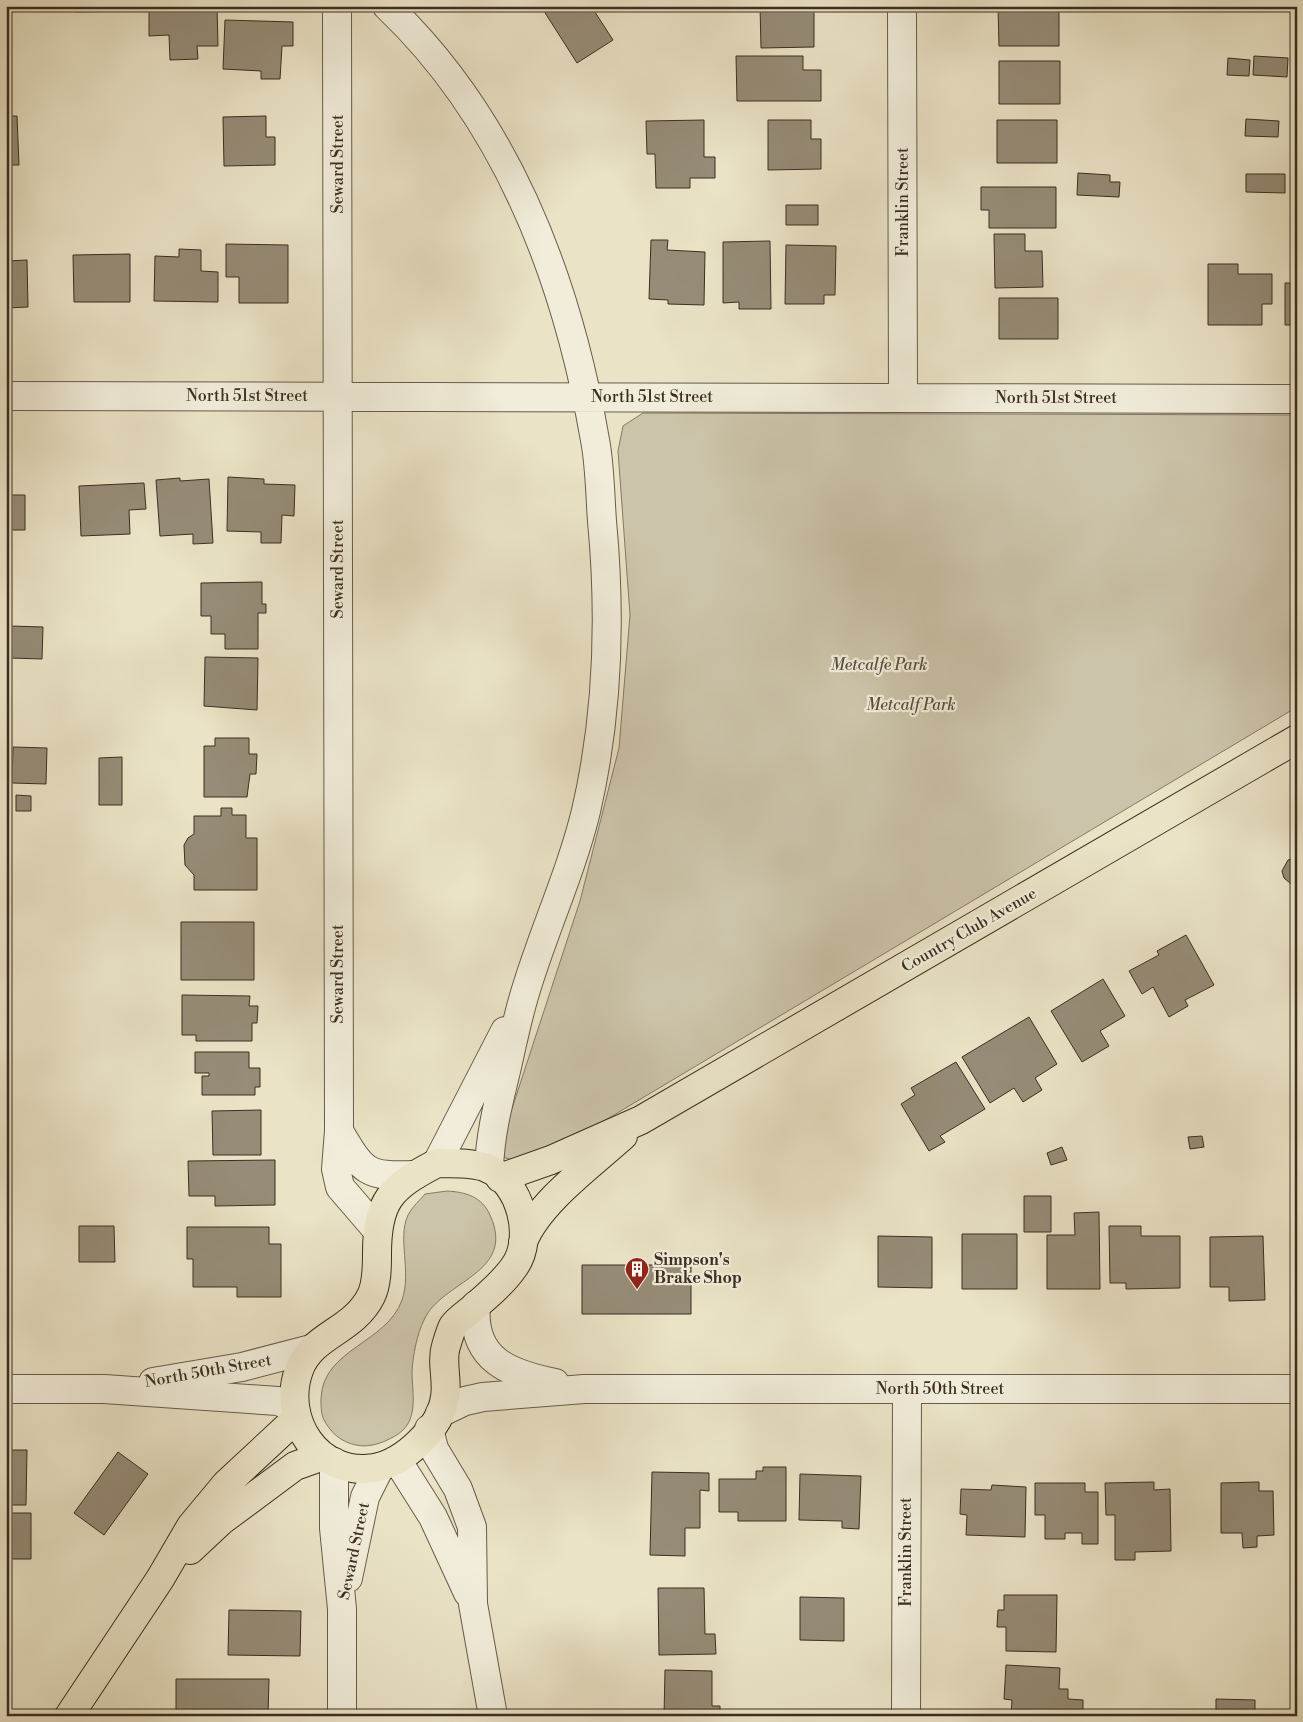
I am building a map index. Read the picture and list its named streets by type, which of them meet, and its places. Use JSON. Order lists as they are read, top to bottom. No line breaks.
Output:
{"streets":{"main road":["Country Club Avenue"],"street":["Seward Street","Franklin Street","North 51st Street","North 50th Street"]},"crossings":[["Seward Street","North 51st Street"],["Franklin Street","North 51st Street"],["Franklin Street","North 50th Street"]],"parks":["Metcalfe Park","Metcalf Park"],"places":{"building":["Simpson's Brake Shop"]}}
